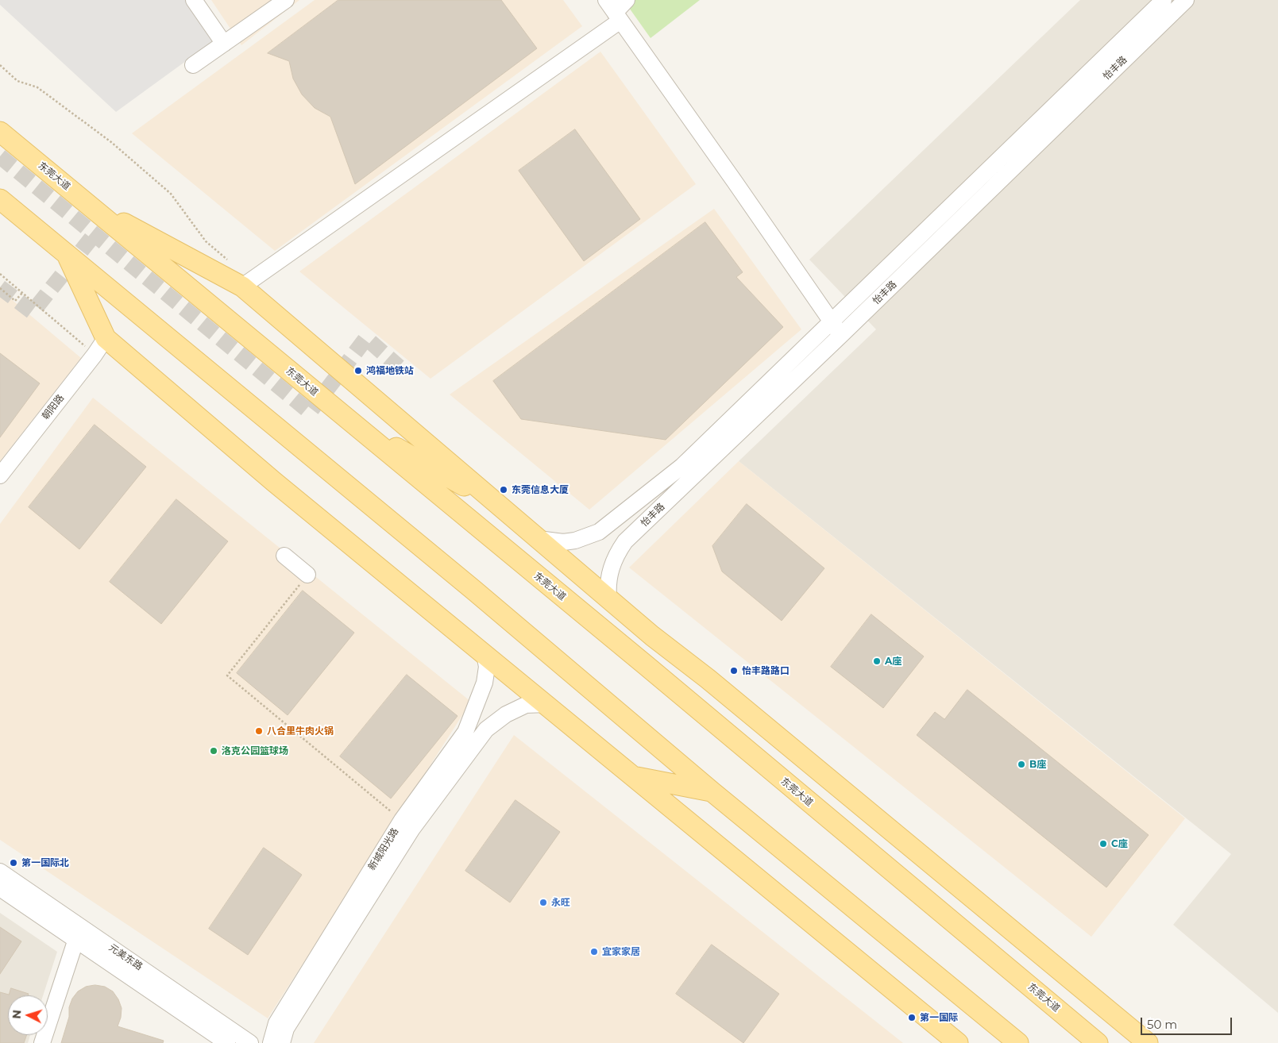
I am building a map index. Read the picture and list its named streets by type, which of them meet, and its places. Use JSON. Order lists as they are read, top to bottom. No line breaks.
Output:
{"streets":{"main road":["东莞大道"],"street":["怡丰路","朝阳路","新城阳光路","元美东路"]},"places":["鸿福地铁站","东莞信息大厦","A座","怡丰路路口","八合里牛肉火锅","洛克公园篮球场","B座","C座","第一国际北","永旺","宜家家居","第一国际"],"scale_bar":"50 m","north":"left"}
